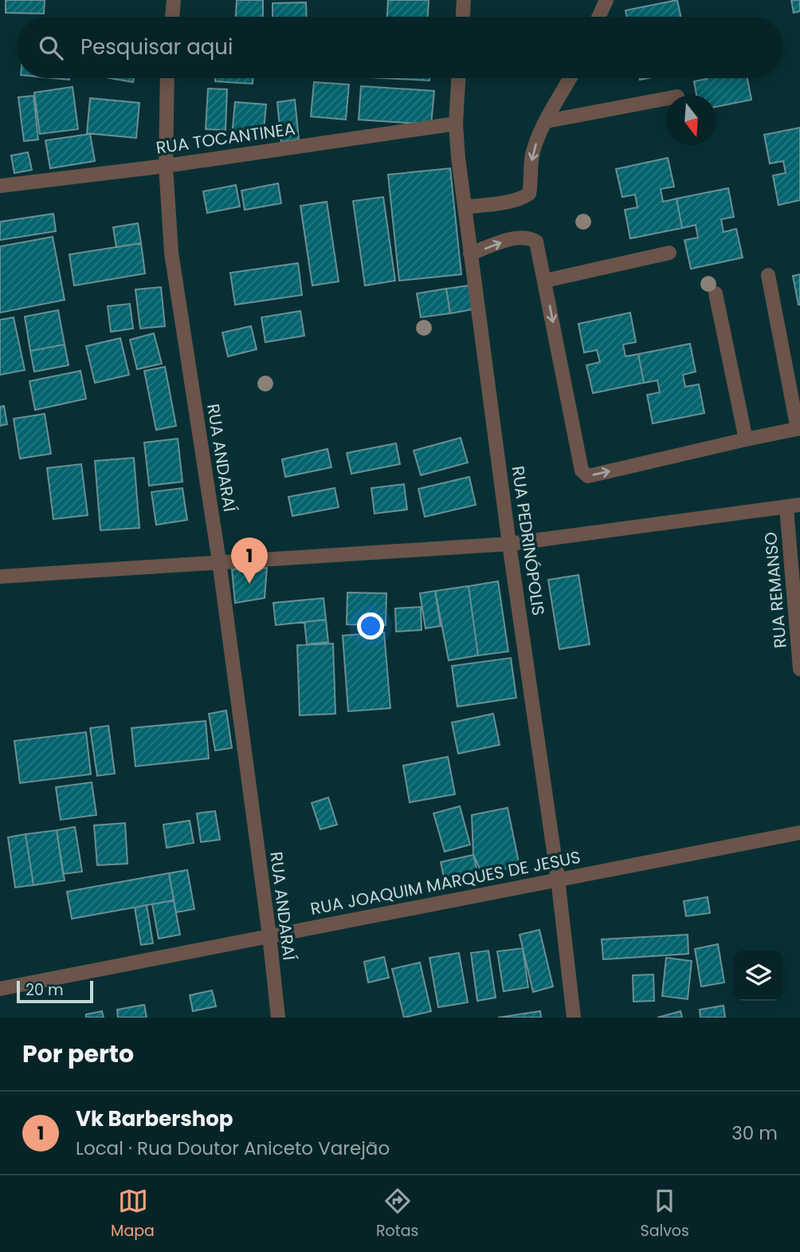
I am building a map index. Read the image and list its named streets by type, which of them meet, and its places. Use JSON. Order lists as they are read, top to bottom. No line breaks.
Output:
{"streets":{"street":["RUA TOCANTINEA","RUA ANDARAÍ","RUA PEDRINÓPOLIS","RUA REMANSO","RUA JOAQUIM MARQUES DE JESUS"]},"crossings":[["RUA TOCANTINEA","RUA ANDARAÍ"],["RUA TOCANTINEA","RUA PEDRINÓPOLIS"],["RUA ANDARAÍ","RUA JOAQUIM MARQUES DE JESUS"],["RUA PEDRINÓPOLIS","RUA JOAQUIM MARQUES DE JESUS"]],"scale_bar":"20 m","north":"bottom","page":{"search":"Pesquisar aqui","pins":"1","scale":"20 m","heading":"Por perto","list":[{"mark":"1","name":"Vk Barbershop","note":"Local · Rua Doutor Aniceto Varejão","value":"30 m"}],"nav":["Mapa","Rotas","Salvos"]}}
